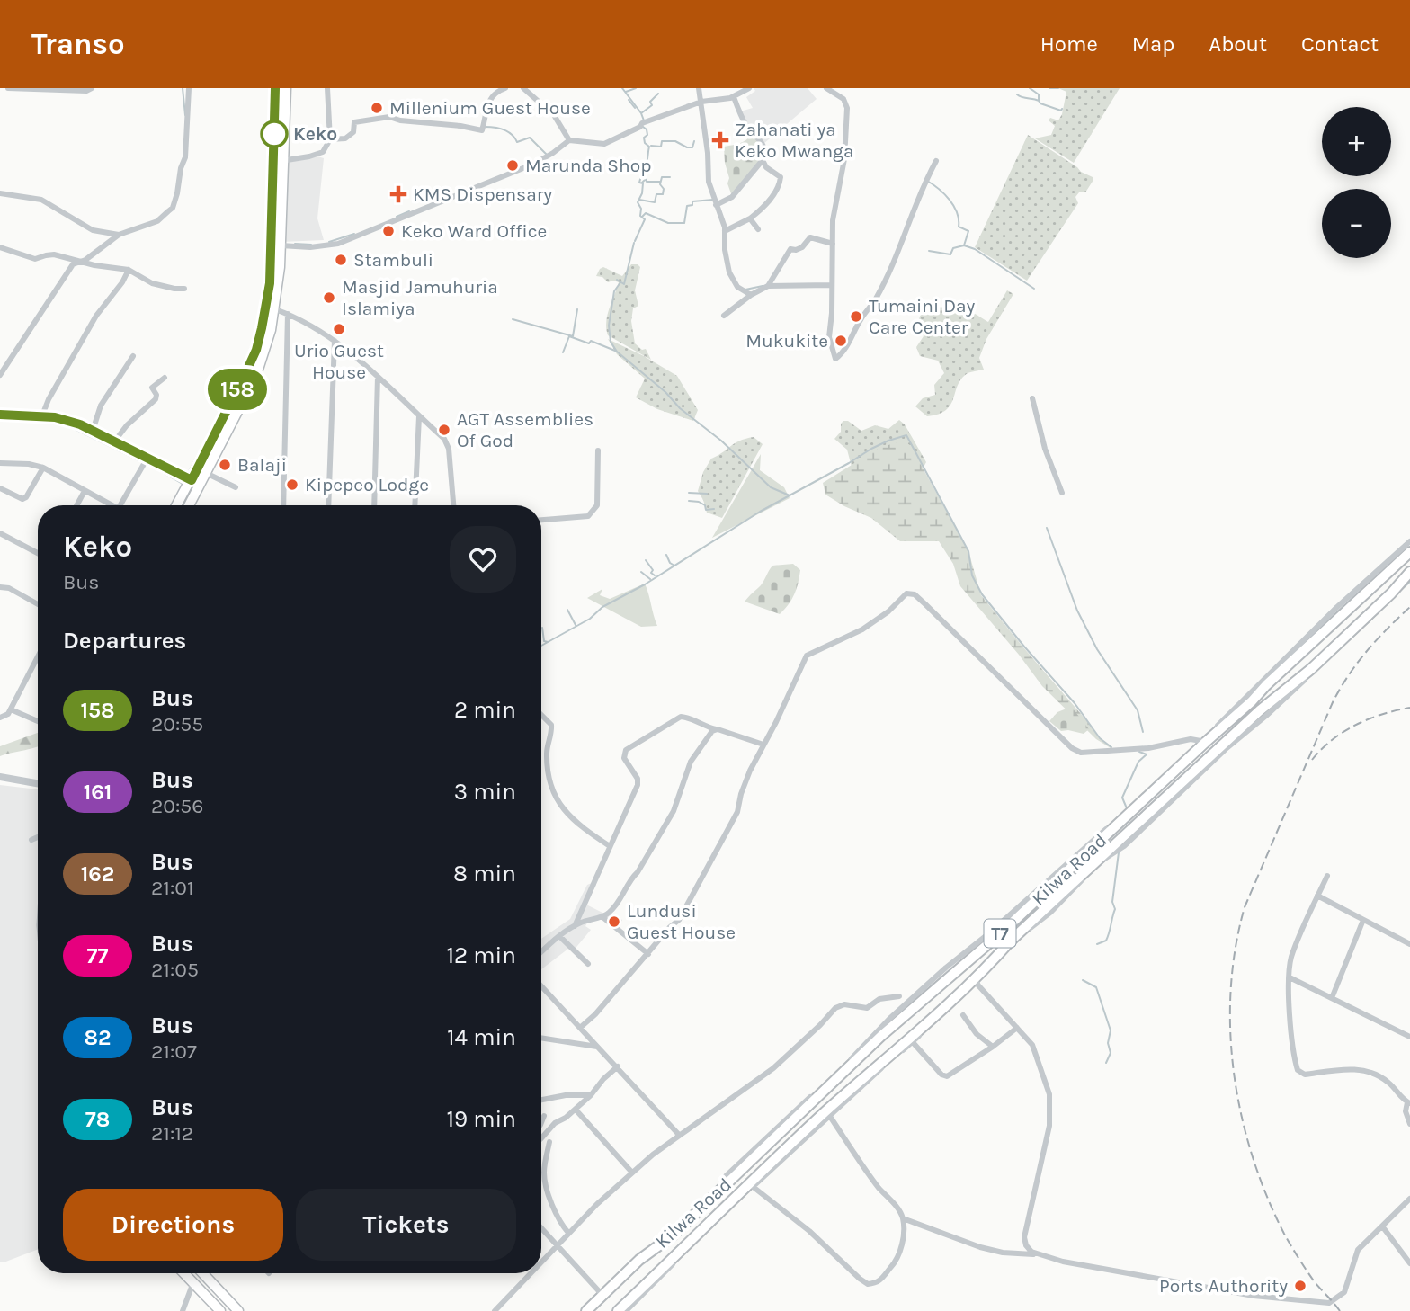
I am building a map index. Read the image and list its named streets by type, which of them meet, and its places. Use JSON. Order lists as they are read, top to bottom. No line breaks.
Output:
{"streets":{"highway":["Kilwa Road","T7"]},"places":{"other":["Millenium Guest House","Keko","Marunda Shop","Keko Ward Office","Stambuli","Masjid Jamuhuria Islamiya","Tumaini Day Care Center","Urio Guest House","Mukukite","AGT Assemblies Of God","Balaji","Kipepeo Lodge","Lundusi Guest House","Ports Authority"],"health":["Zahanati ya Keko Mwanga","KMS Dispensary"]},"lines":["bus line 158"],"page":{"header":"Transo","nav":["Home","Map","About","Contact"],"on_map":"158","map_buttons":["+","−"],"heading":[["Keko","Bus"],"Departures"],"list":[{"mark":"158","name":"Bus","note":"20:55","value":"2 min"},{"mark":"161","name":"Bus","note":"20:56","value":"3 min"},{"mark":"162","name":"Bus","note":"21:01","value":"8 min"},{"mark":"77","name":"Bus","note":"21:05","value":"12 min"},{"mark":"82","name":"Bus","note":"21:07","value":"14 min"},{"mark":"78","name":"Bus","note":"21:12","value":"19 min"}],"buttons":["Directions","Tickets"]}}
